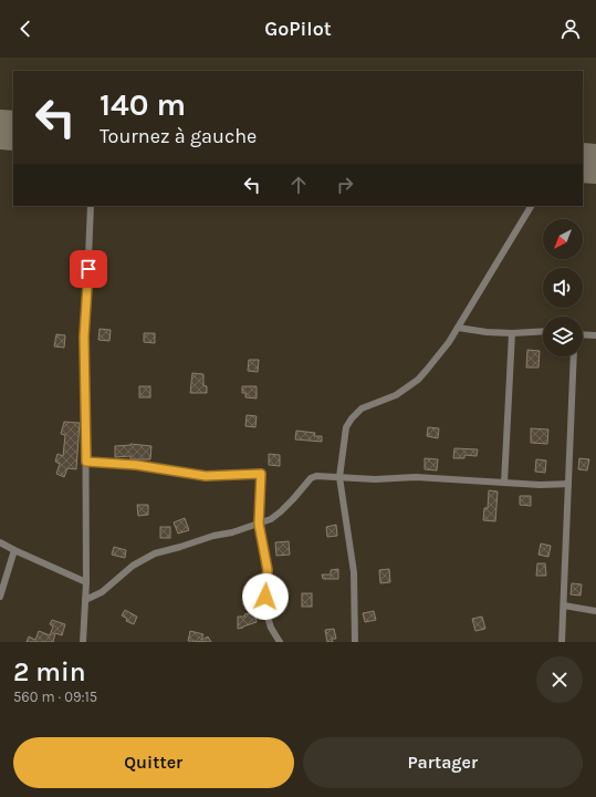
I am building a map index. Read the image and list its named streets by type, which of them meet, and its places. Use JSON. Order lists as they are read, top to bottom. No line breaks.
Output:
{"north":"bottom left","page":{"header":"GoPilot","turn":["140 m","Tournez à gauche"],"heading":["2 min","560 m · 09:15"],"buttons":["Quitter","Partager"]}}
